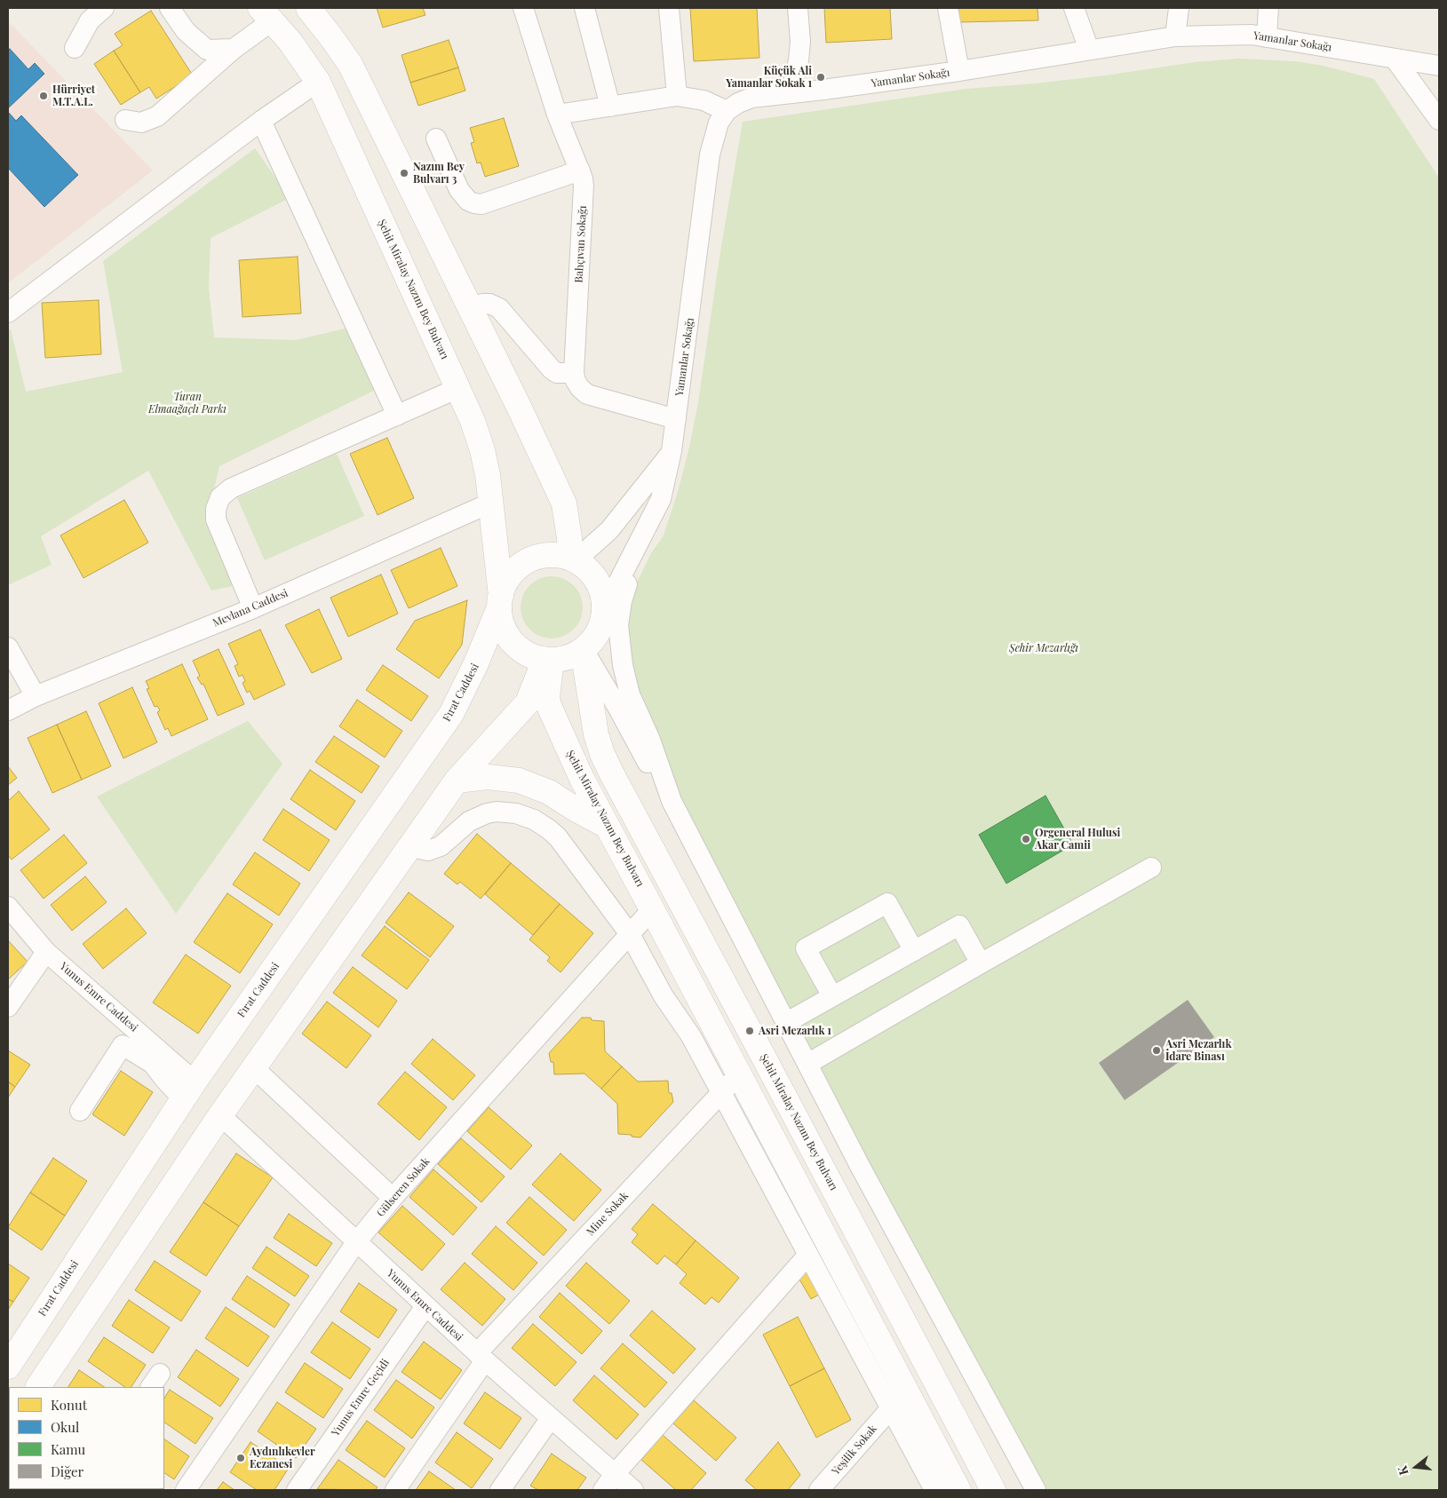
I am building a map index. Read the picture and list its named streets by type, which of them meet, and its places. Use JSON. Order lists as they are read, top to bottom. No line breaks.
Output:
{"streets":{"main road":["Şehit Miralay Nazım Bey Bulvarı","Fırat Caddesi"],"street":["Yamanlar Sokağı","Bahçıvan Sokağı","Mevlana Caddesi","Yunus Emre Caddesi","Gülseren Sokak","Mine Sokak","Yunus Emre Geçidi","Yeşilik Sokak"]},"crossings":[["Yamanlar Sokağı","Şehit Miralay Nazım Bey Bulvarı"],["Yamanlar Sokağı","Fırat Caddesi"],["Şehit Miralay Nazım Bey Bulvarı","Mevlana Caddesi"],["Şehit Miralay Nazım Bey Bulvarı","Fırat Caddesi"],["Şehit Miralay Nazım Bey Bulvarı","Gülseren Sokak"],["Şehit Miralay Nazım Bey Bulvarı","Mine Sokak"],["Fırat Caddesi","Yunus Emre Caddesi"],["Yunus Emre Caddesi","Gülseren Sokak"],["Yunus Emre Caddesi","Mine Sokak"],["Yunus Emre Caddesi","Yunus Emre Geçidi"]],"parks":["Turan Elmaağaçlı Parkı","Şehir Mezarlığı"],"places":["Küçük Ali Yamanlar Sokak 1","Hürriyet M.T.A.L.","Nazım Bey Bulvarı 3","Orgeneral Hulusi Akar Camii","Asri Mezarlık 1","Asri Mezarlık İdare Binası","Aydınlıkevler Eczanesi"],"legend":["Konut","Okul","Kamu","Diğer"],"north":"left"}
